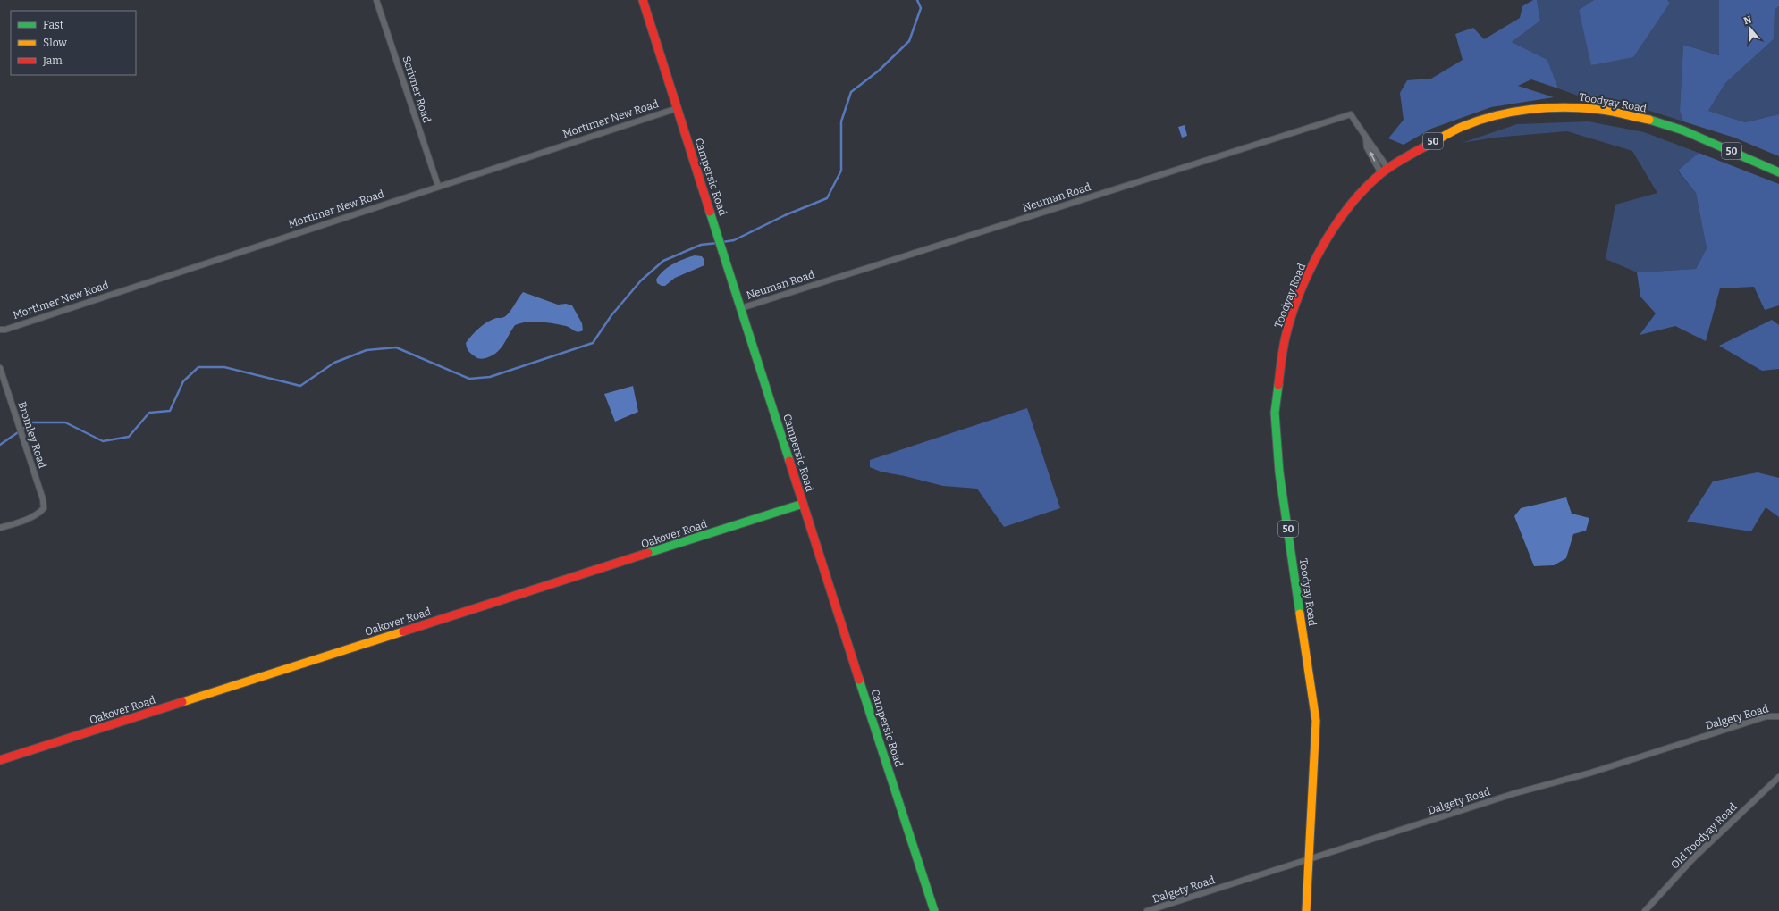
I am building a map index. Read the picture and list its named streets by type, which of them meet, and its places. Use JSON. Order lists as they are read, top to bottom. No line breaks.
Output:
{"streets":{"street":["Scrivner Road","Toodyay Road","Mortimer New Road","50","Campersic Road","Neuman Road","Bromley Road","Oakover Road","Dalgety Road","Old Toodyay Road"]},"crossings":[["Scrivner Road","Mortimer New Road"],["Toodyay Road","Neuman Road"],["Toodyay Road","Dalgety Road"],["Mortimer New Road","Campersic Road"],["Campersic Road","Neuman Road"],["Campersic Road","Oakover Road"]],"legend":["Fast","Slow","Jam"],"north":"top"}
